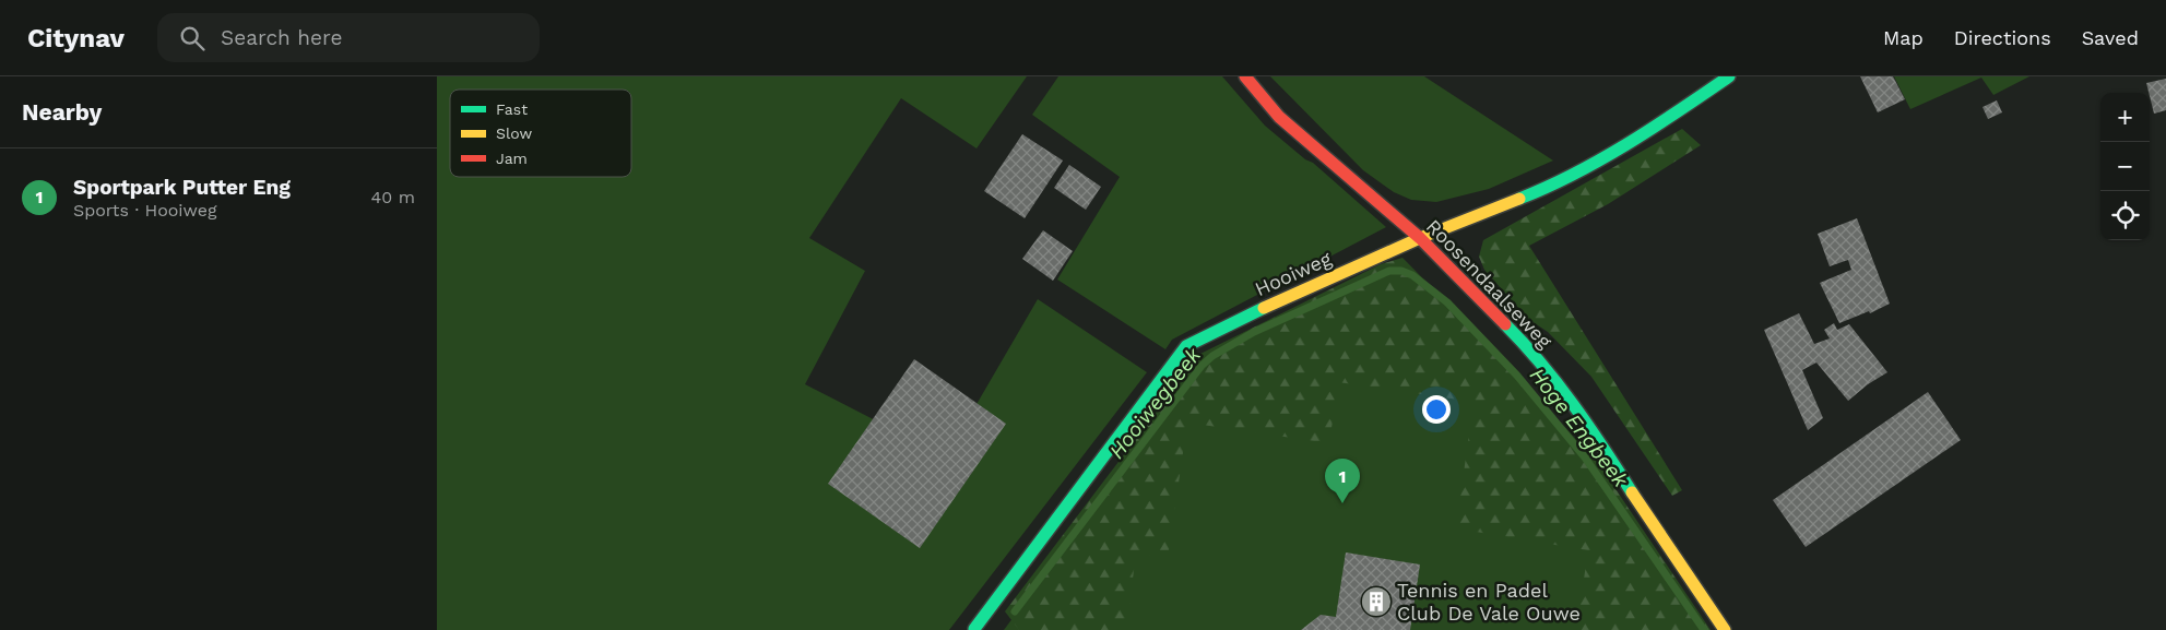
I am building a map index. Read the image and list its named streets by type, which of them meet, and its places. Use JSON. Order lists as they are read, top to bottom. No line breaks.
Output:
{"streets":{"street":["Hooiweg","Roosendaalseweg"]},"crossings":[["Hooiweg","Roosendaalseweg"]],"water":["Hooiwegbeek","Hoge Engbeek"],"places":{"building":["Tennis en Padel Club De Vale Ouwe"]},"legend":["Fast","Slow","Jam"],"page":{"header":"Citynav","search":"Search here","nav":["Map","Directions","Saved"],"heading":"Nearby","map_buttons":["+","−"],"list":[{"mark":"1","name":"Sportpark Putter Eng","note":"Sports · Hooiweg","value":"40 m"}],"pins":"1"}}
